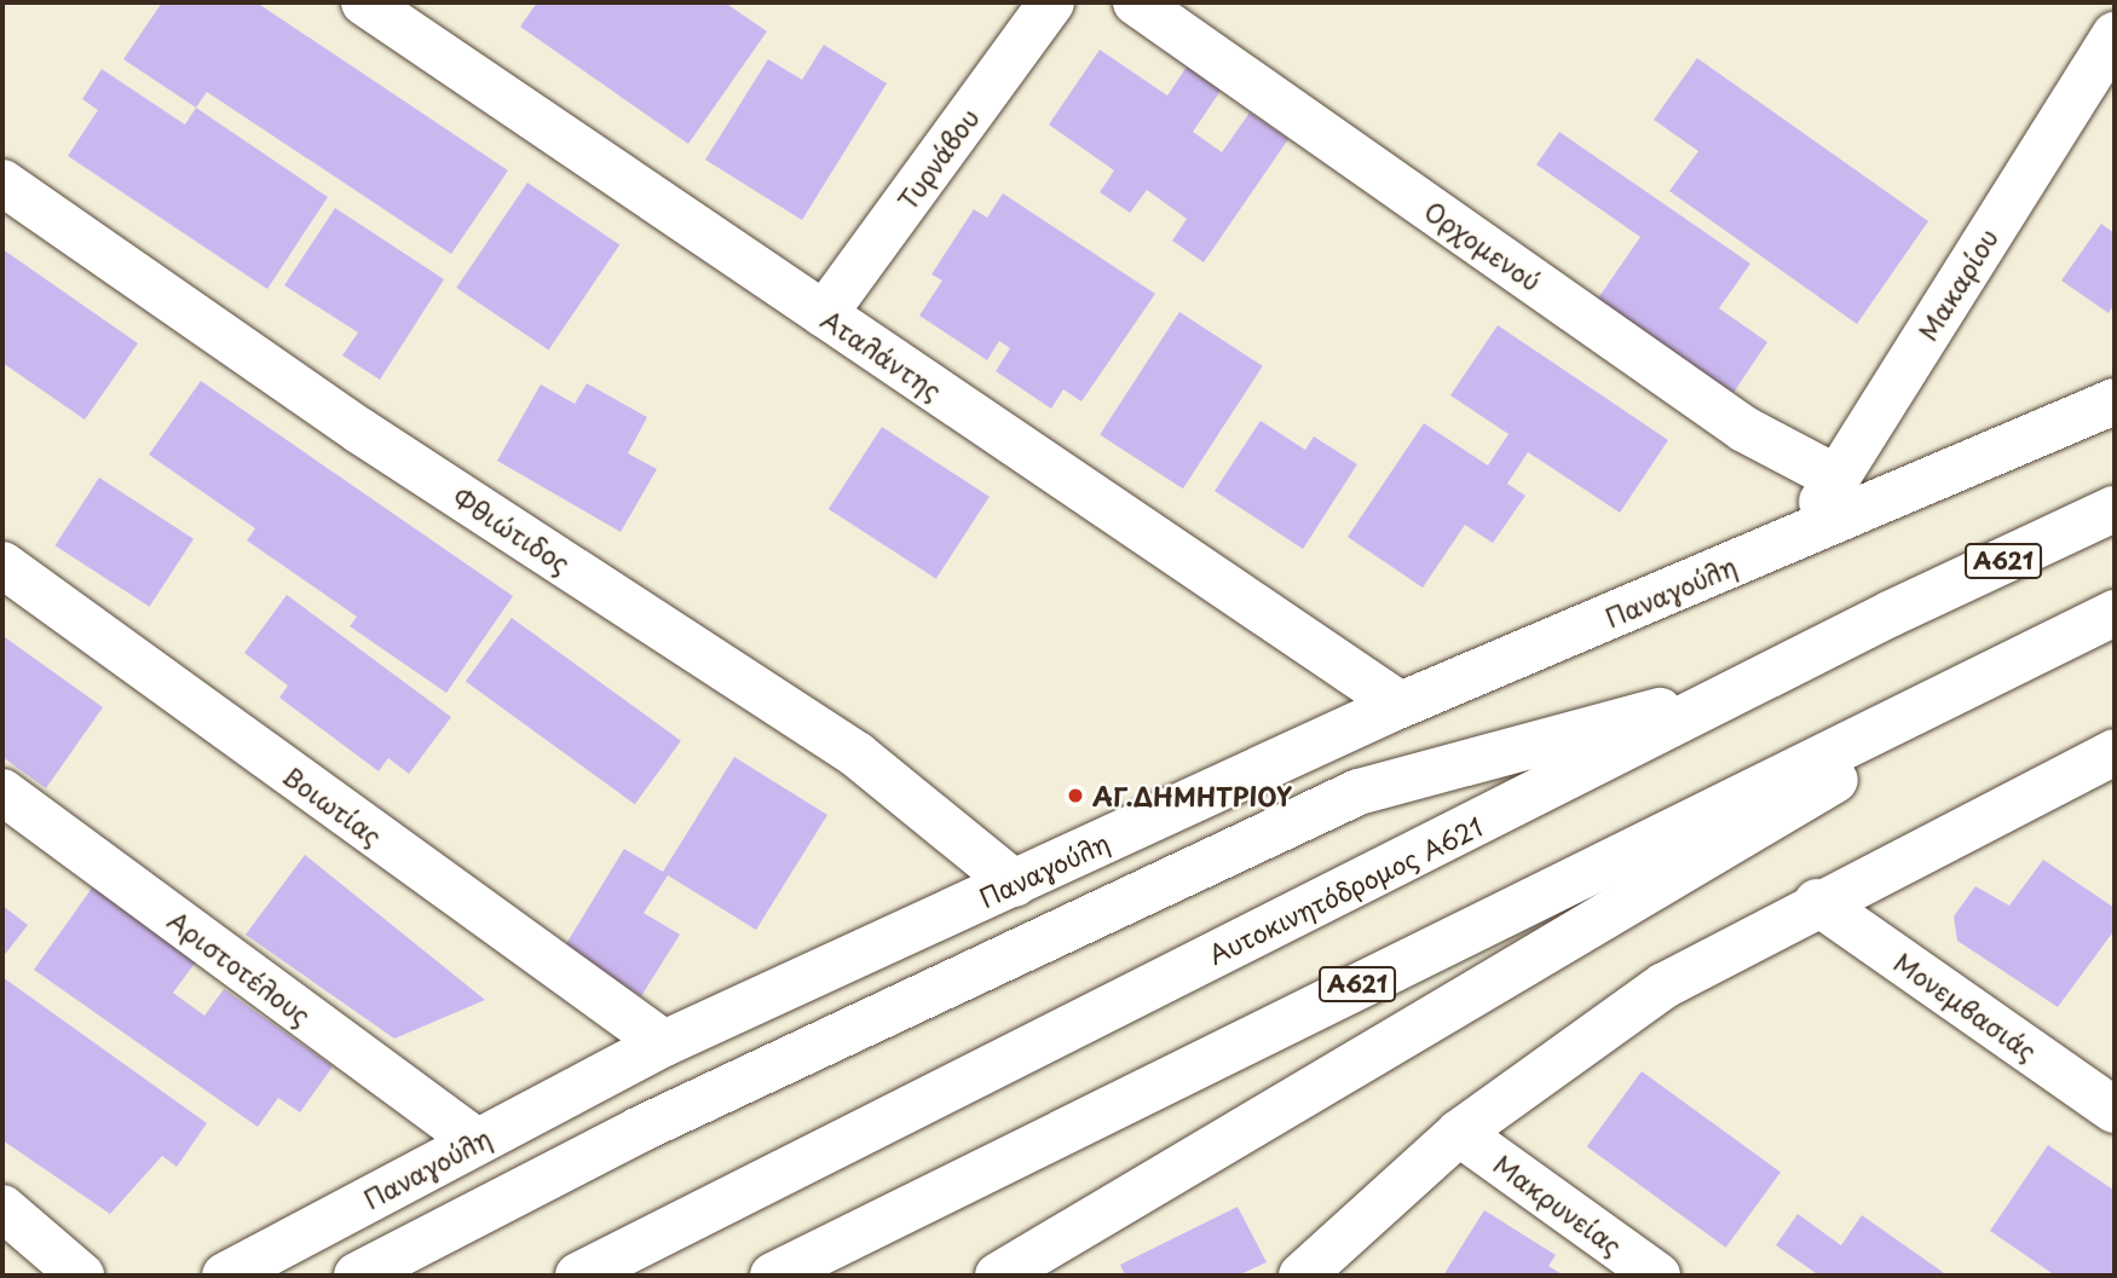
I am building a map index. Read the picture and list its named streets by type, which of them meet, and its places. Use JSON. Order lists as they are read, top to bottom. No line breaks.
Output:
{"streets":{"main road":["Τυρνάβου","Ορχομενού","Μακαρίου","Αταλάντης","Φθιώτιδος","Α621","Παναγούλη","Βοιωτίας","Αυτοκινητόδρομος Α621","Αριστοτέλους","Μονεμβασιάς","Μακρυνείας"]},"crossings":[["Τυρνάβου","Αταλάντης"],["Ορχομενού","Μακαρίου"],["Μακαρίου","Παναγούλη"],["Αταλάντης","Παναγούλη"],["Φθιώτιδος","Παναγούλη"],["Παναγούλη","Βοιωτίας"],["Παναγούλη","Αριστοτέλους"]],"places":["ΑΓ.ΔΗΜΗΤΡΙΟΥ"]}
